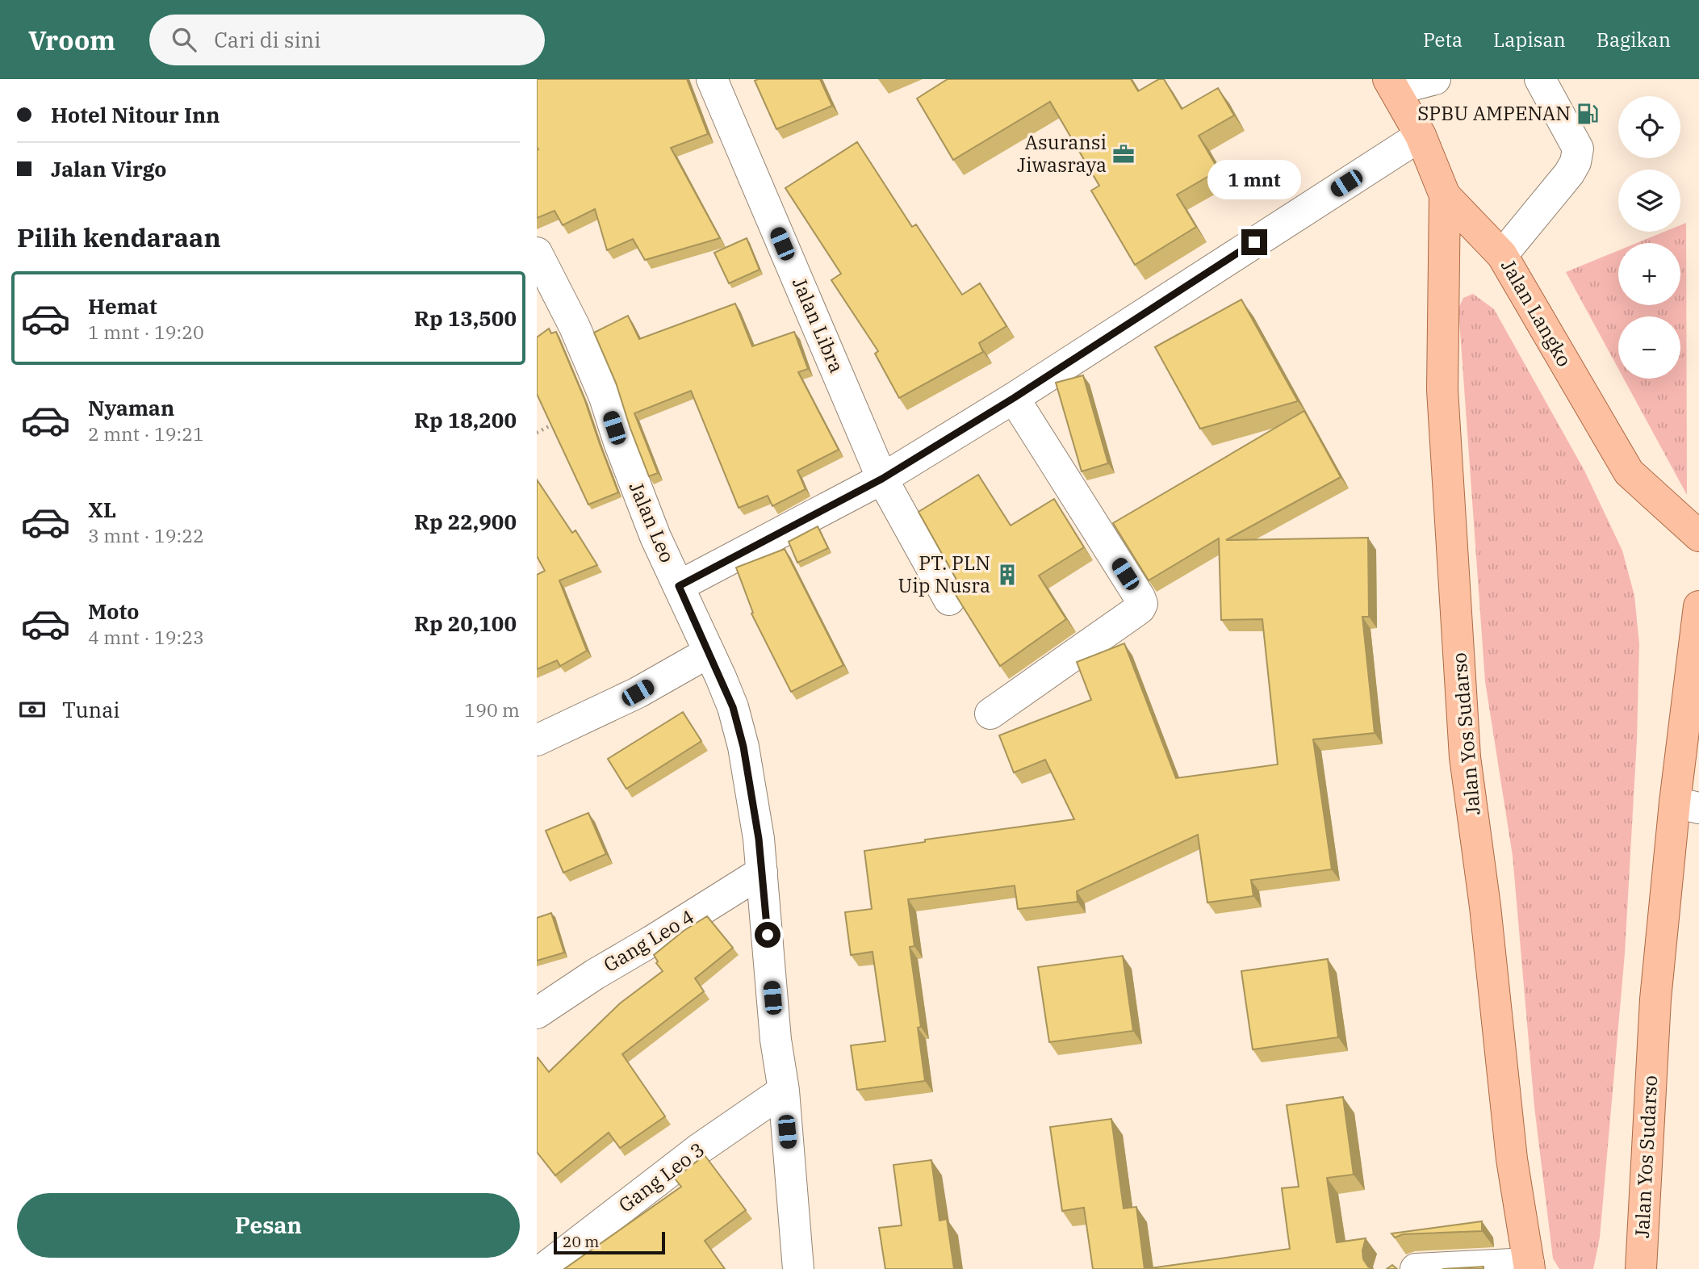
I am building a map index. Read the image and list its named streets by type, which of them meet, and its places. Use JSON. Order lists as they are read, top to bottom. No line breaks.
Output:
{"streets":{"main road":["Jalan Langko","Jalan Yos Sudarso"],"street":["Jalan Libra","Jalan Leo","Gang Leo 4","Gang Leo 3"]},"crossings":[["Jalan Langko","Jalan Yos Sudarso"],["Jalan Leo","Gang Leo 4"],["Jalan Leo","Gang Leo 3"]],"places":{"fuel station":["SPBU AMPENAN"],"office":["Asuransi Jiwasraya"],"building":["PT. PLN Uip Nusra"]},"scale_bar":"20 m","page":{"header":"Vroom","search":"Cari di sini","nav":["Peta","Lapisan","Bagikan"],"banner":["Hotel Nitour Inn","Jalan Virgo"],"map_buttons":["+","−"],"bubble":"1 mnt","heading":"Pilih kendaraan","list":[{"name":"Hemat","note":"1 mnt · 19:20","value":"Rp 13,500"},{"name":"Nyaman","note":"2 mnt · 19:21","value":"Rp 18,200"},{"name":"XL","note":"3 mnt · 19:22","value":"Rp 22,900"},{"name":"Moto","note":"4 mnt · 19:23","value":"Rp 20,100"}],"pay":["Tunai","190 m"],"buttons":"Pesan","scale":"20 m"}}
